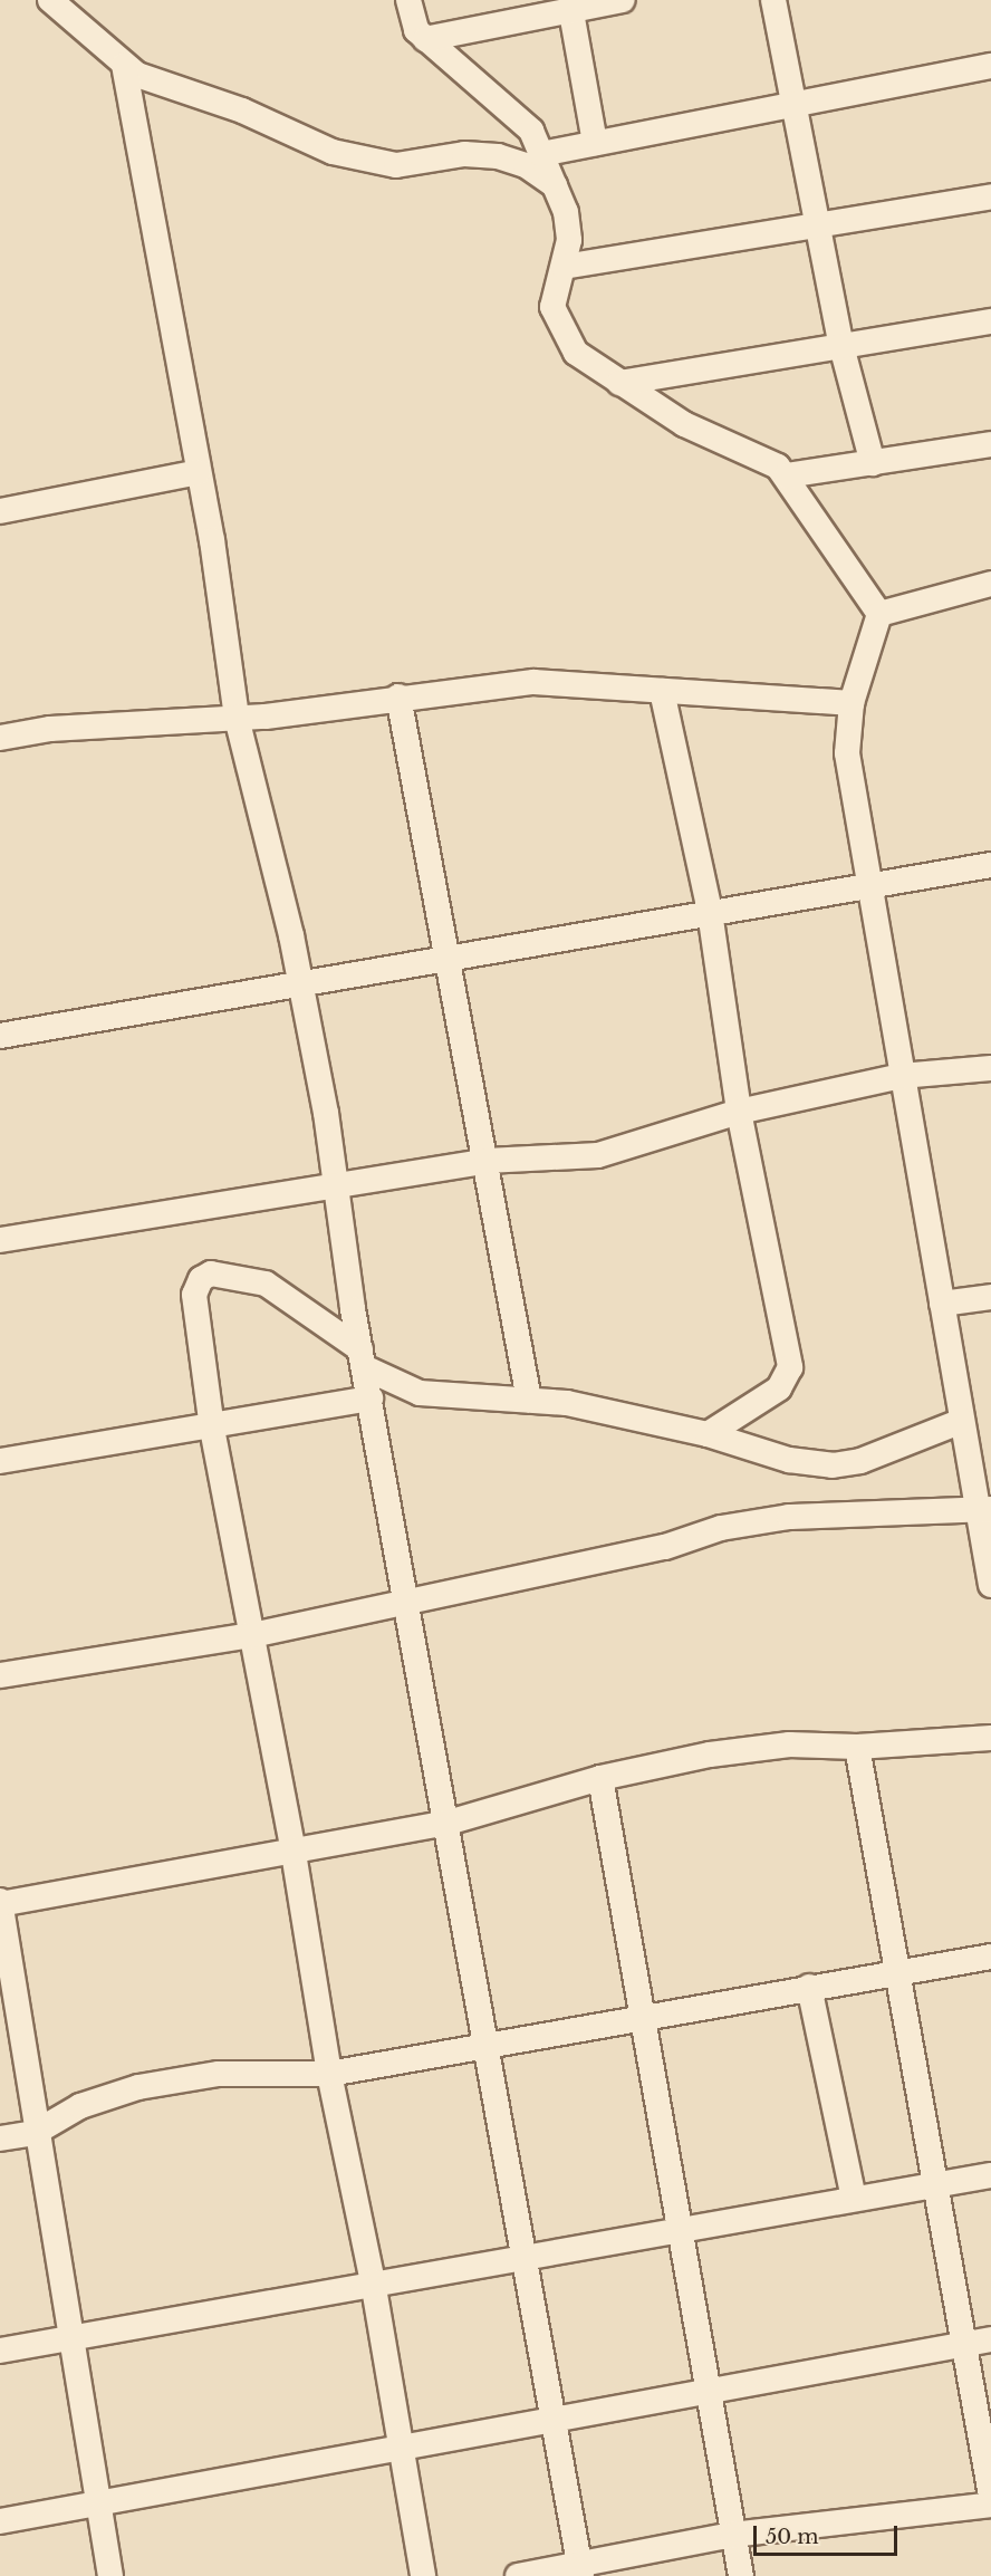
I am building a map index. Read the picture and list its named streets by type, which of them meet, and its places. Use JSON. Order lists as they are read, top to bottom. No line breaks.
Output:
{"scale_bar":"50 m"}
